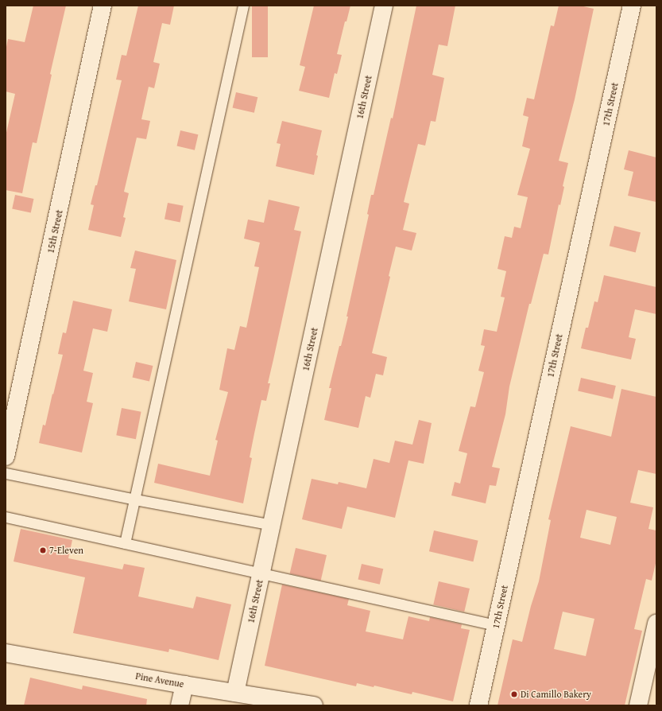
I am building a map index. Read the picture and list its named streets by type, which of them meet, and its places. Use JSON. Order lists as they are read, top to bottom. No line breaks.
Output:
{"streets":{"street":["16th Street","17th Street","15th Street","Pine Avenue"]},"crossings":[["16th Street","Pine Avenue"]],"places":["7-Eleven","Di Camillo Bakery"]}
